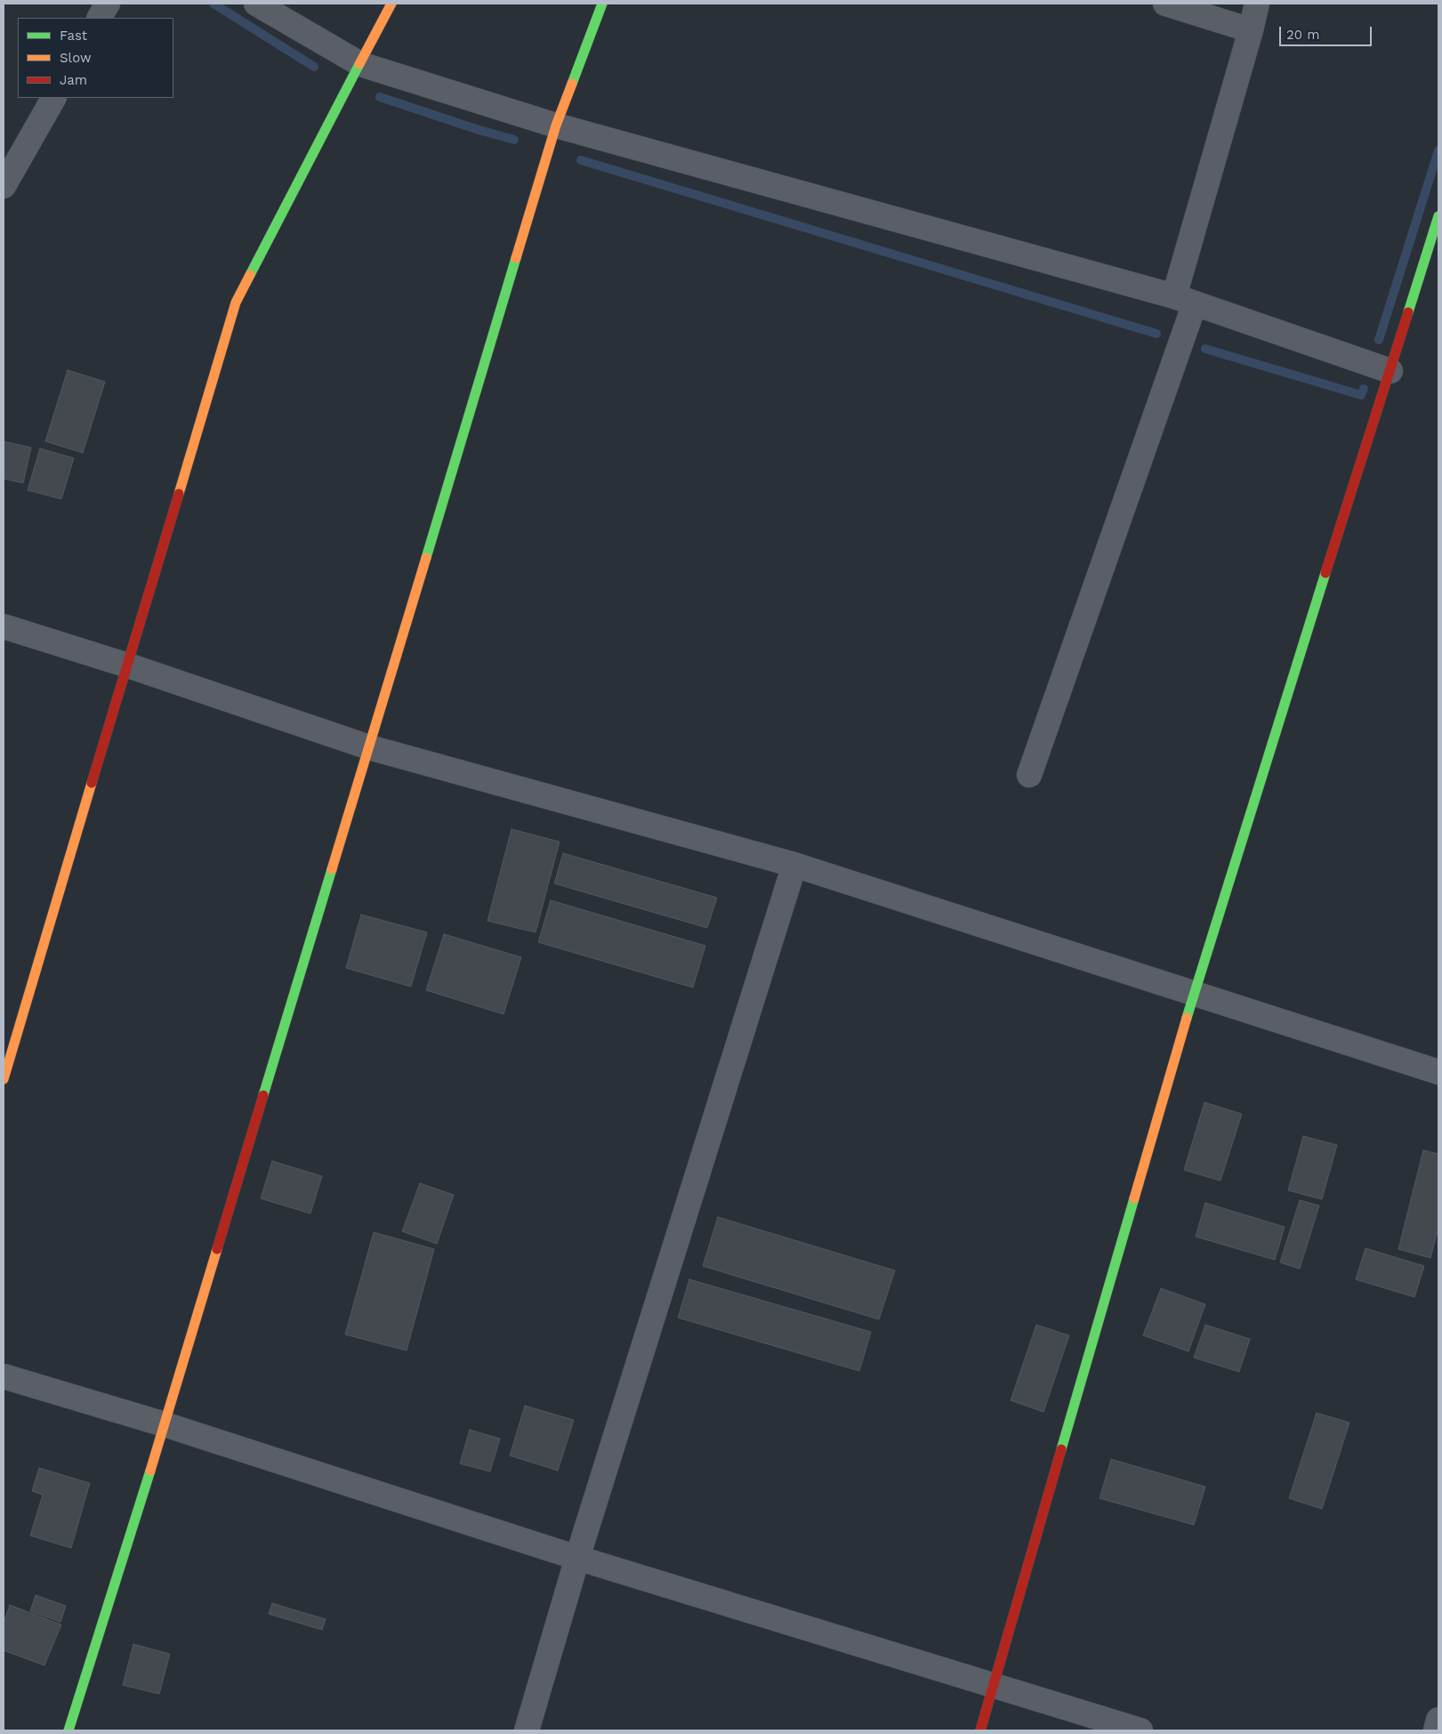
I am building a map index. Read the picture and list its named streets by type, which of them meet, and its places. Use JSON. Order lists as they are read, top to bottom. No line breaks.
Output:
{"legend":["Fast","Slow","Jam"],"scale_bar":"20 m"}
